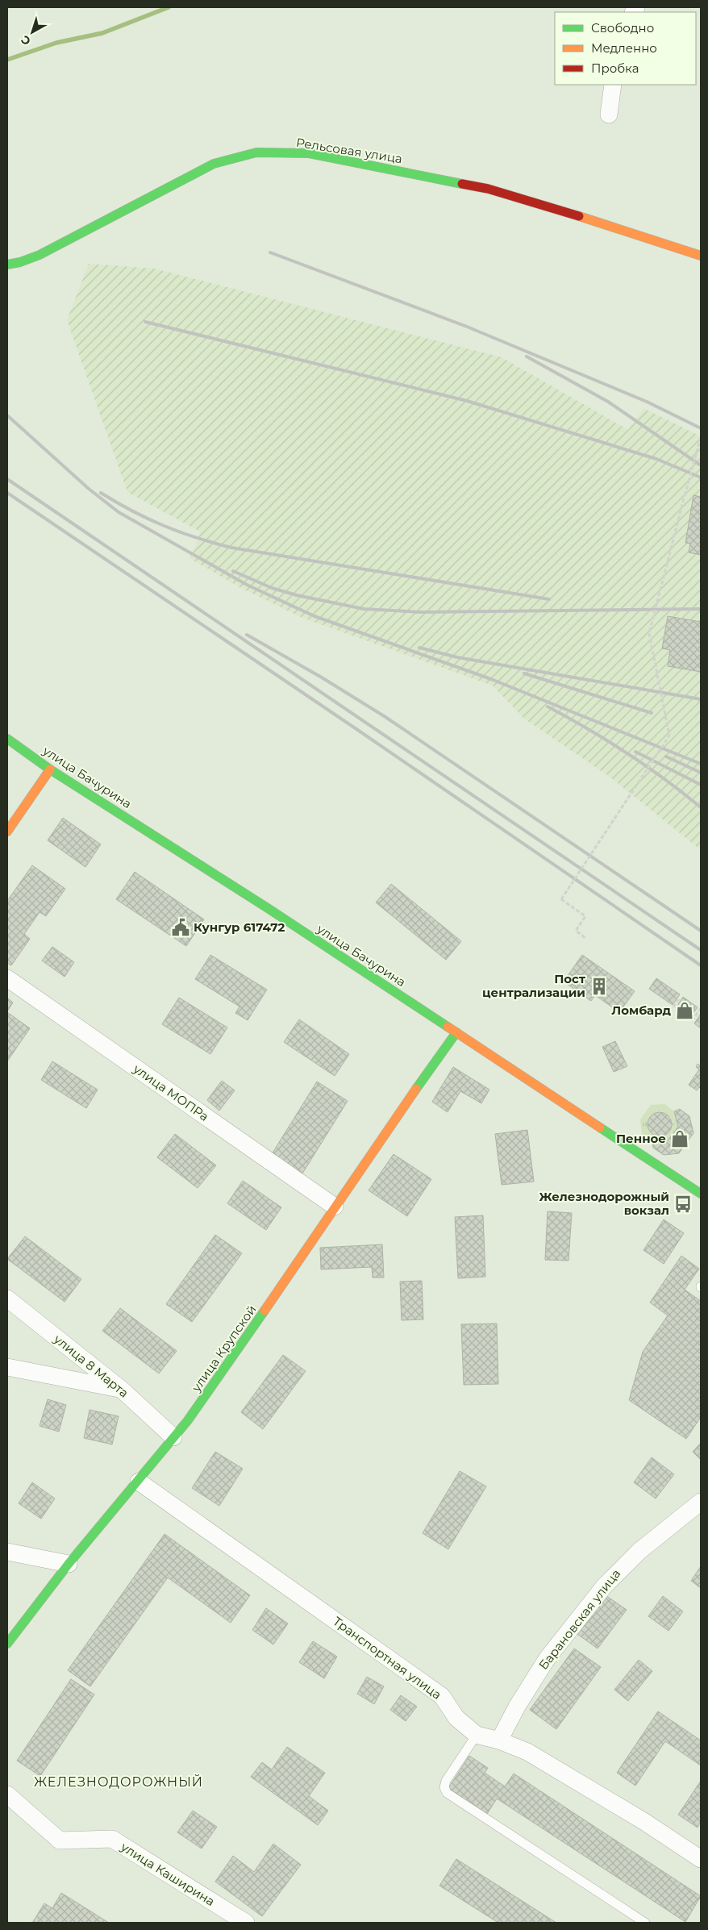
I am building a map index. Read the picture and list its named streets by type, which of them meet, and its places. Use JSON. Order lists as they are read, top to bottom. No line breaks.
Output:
{"streets":{"street":["Рельсовая улица","улица Бачурина","улица МОПРа","улица Крупской","улица 8 Марта","Барановская улица","Транспортная улица","улица Каширина"]},"crossings":[["улица Бачурина","улица Крупской"],["улица МОПРа","улица Крупской"],["улица Крупской","улица 8 Марта"],["улица Крупской","Транспортная улица"],["Барановская улица","Транспортная улица"]],"districts":["ЖЕЛЕЗНОДОРОЖНЫЙ"],"places":{"public building":["Кунгур 617472"],"building":["Пост централизации"],"shop":["Ломбард","Пенное"],"bus stop":["Железнодорожный вокзал"]},"legend":["Свободно","Медленно","Пробка"],"north":"bottom left"}
